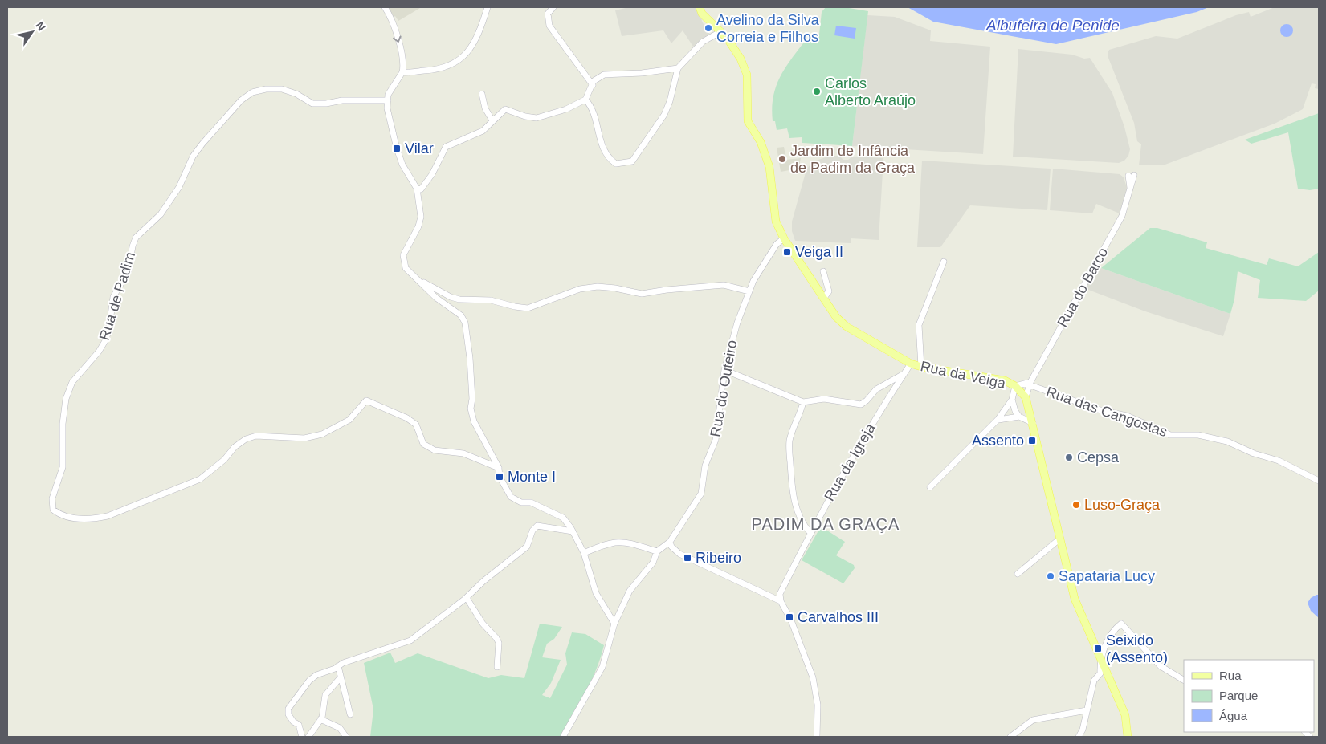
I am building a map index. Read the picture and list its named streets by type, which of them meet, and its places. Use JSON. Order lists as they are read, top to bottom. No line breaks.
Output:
{"streets":{"main road":["Rua da Veiga"],"street":["Rua do Barco","Rua de Padim","Rua do Outeiro","Rua das Cangostas","Rua da Igreja"]},"crossings":[["Rua do Barco","Rua da Veiga"],["Rua do Barco","Rua das Cangostas"],["Rua da Veiga","Rua do Outeiro"],["Rua da Veiga","Rua da Igreja"]],"districts":["PADIM DA GRAÇA"],"water":["Albufeira de Penide"],"places":{"other":["Avelino da Silva Correia e Filhos","Carlos Alberto Araújo","Jardim de Infância de Padim da Graça","Cepsa","Luso-Graça","Sapataria Lucy"],"transit":["Vilar","Veiga II","Assento","Monte I","Ribeiro","Carvalhos III","Seixido (Assento)"]},"legend":["Rua","Parque","Água"],"north":"top right"}
